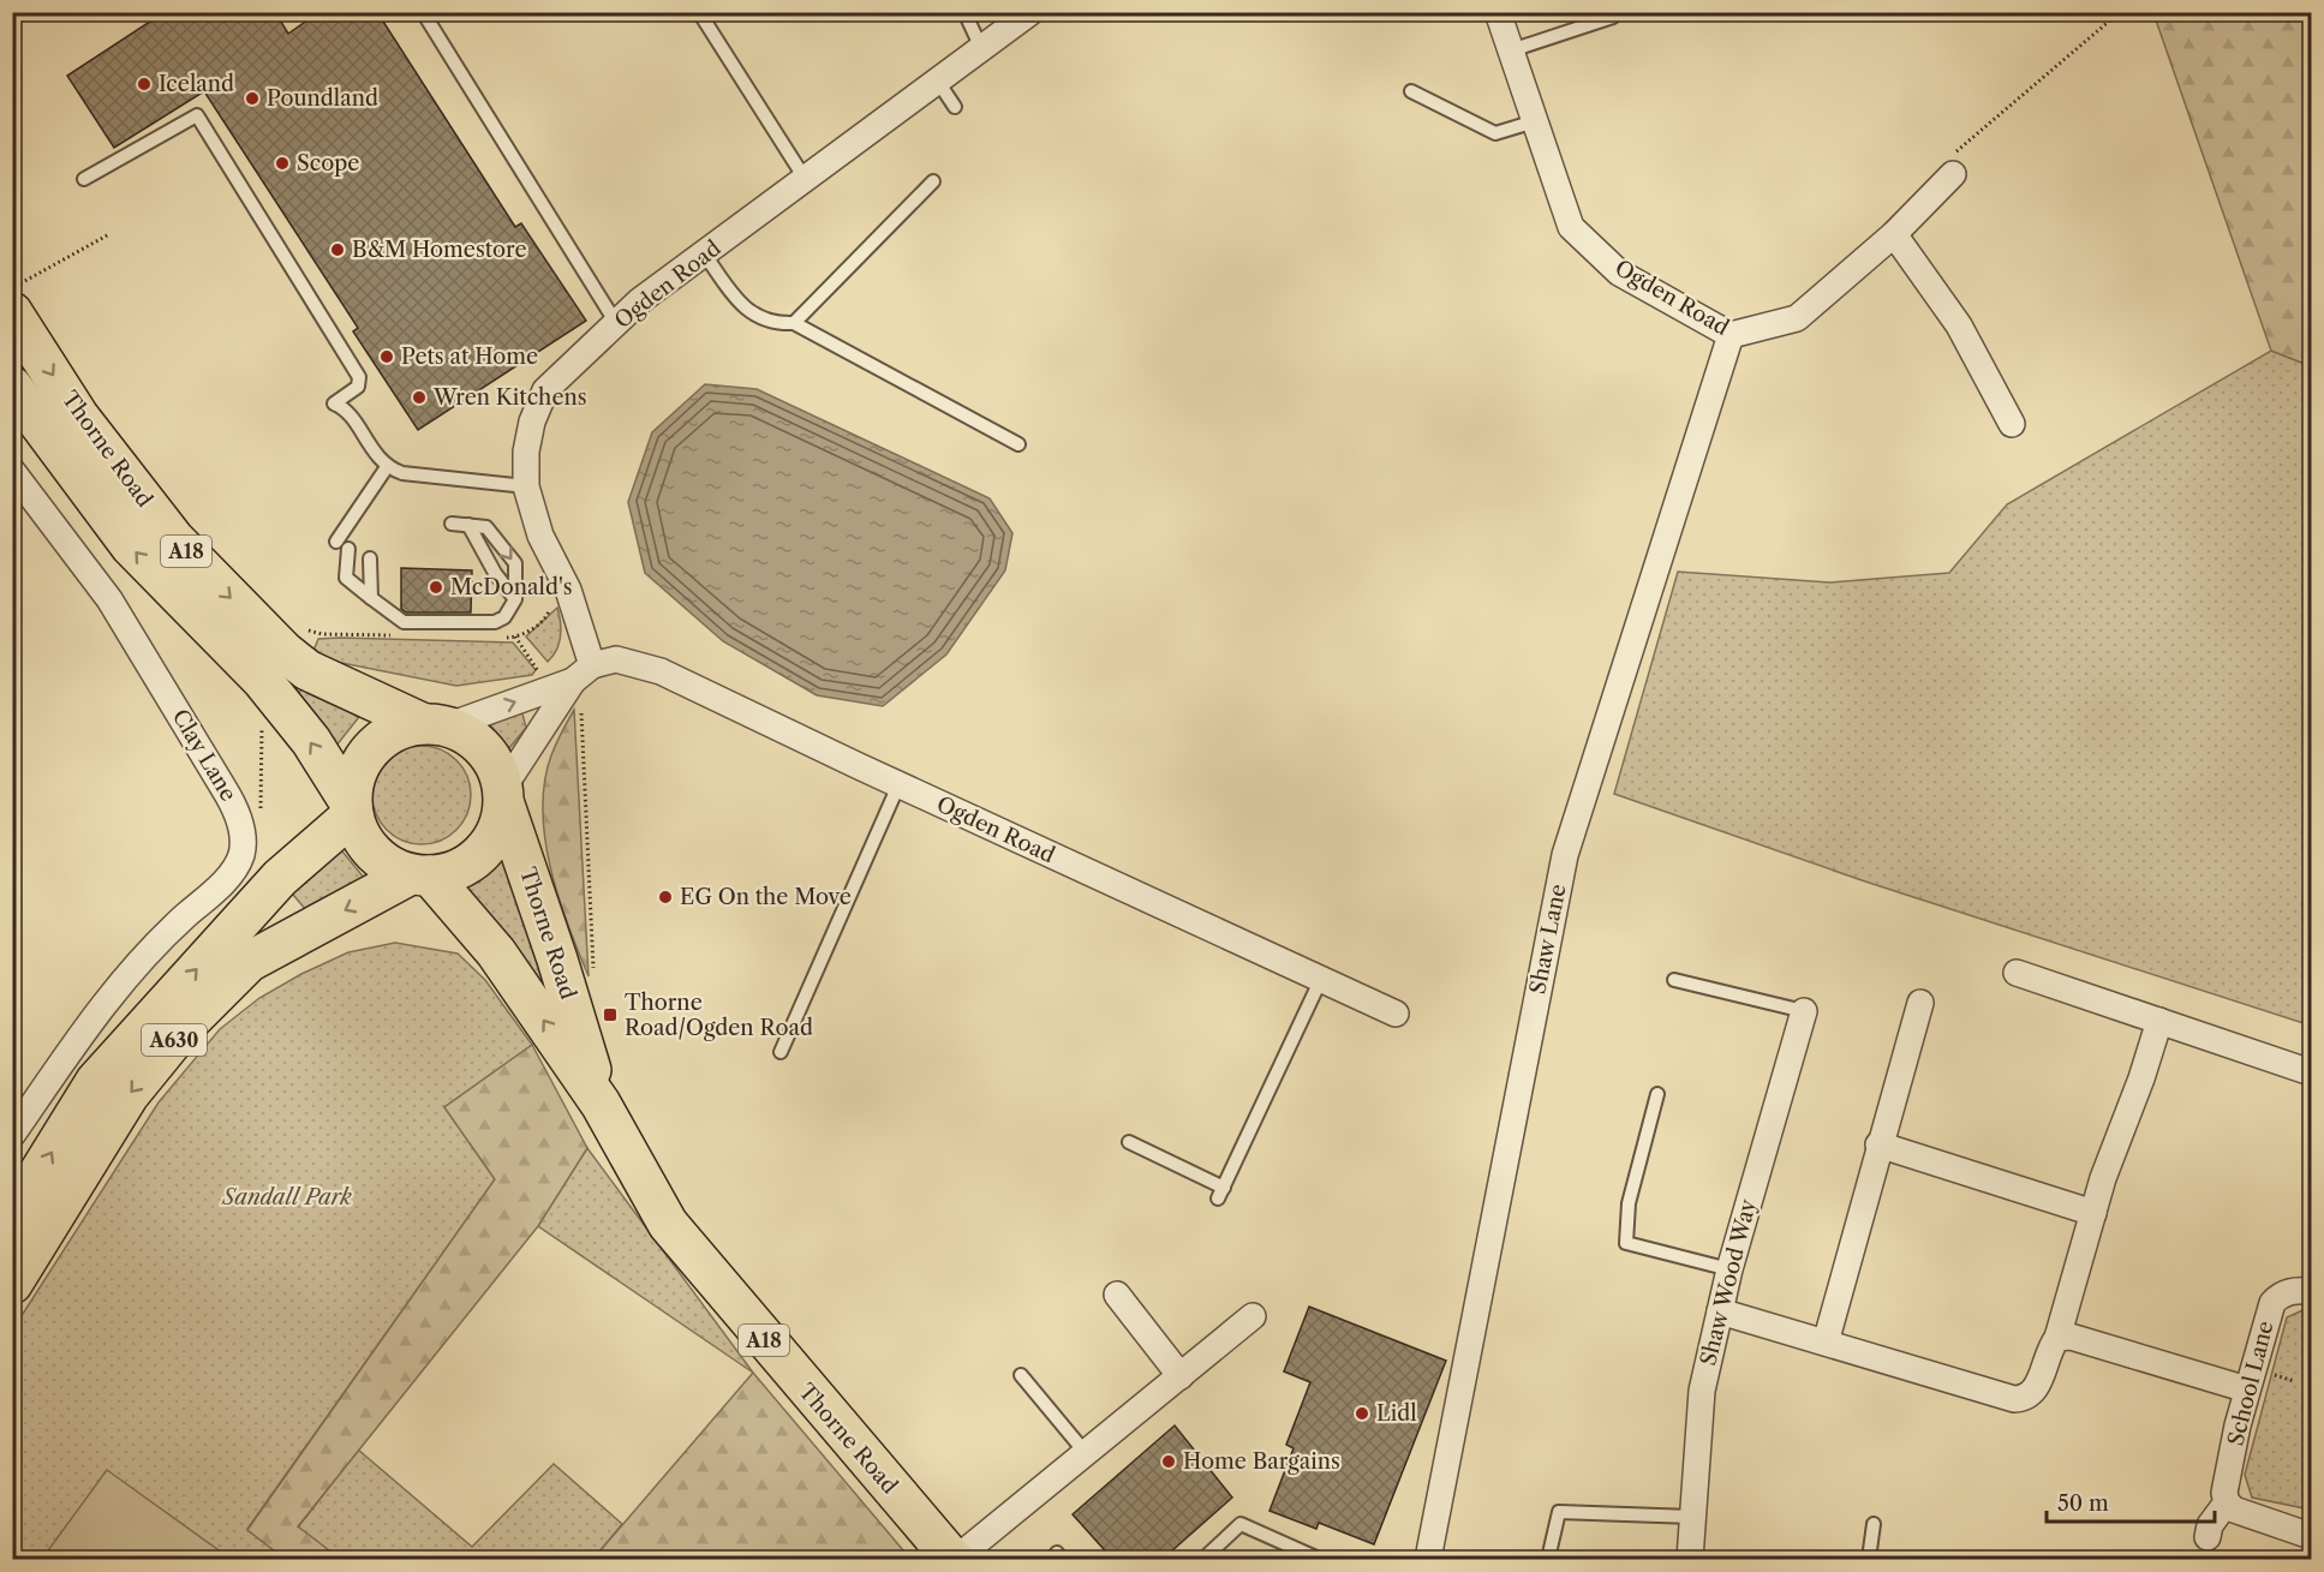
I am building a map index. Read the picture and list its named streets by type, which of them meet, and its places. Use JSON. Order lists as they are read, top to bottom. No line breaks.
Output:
{"streets":{"highway":["Thorne Road","A18","A630"],"street":["Ogden Road","Clay Lane","Shaw Lane","Shaw Wood Way","School Lane"]},"crossings":[["Ogden Road","Thorne Road"],["Ogden Road","Shaw Lane"],["Ogden Road","A630"],["Thorne Road","A630"]],"parks":["Sandall Park"],"places":{"other":["Iceland","Poundland","Scope","B&M Homestore","Pets at Home","Wren Kitchens","McDonald's","EG On the Move","Lidl","Home Bargains"],"transit":["Thorne Road/Ogden Road"]},"scale_bar":"50 m"}
